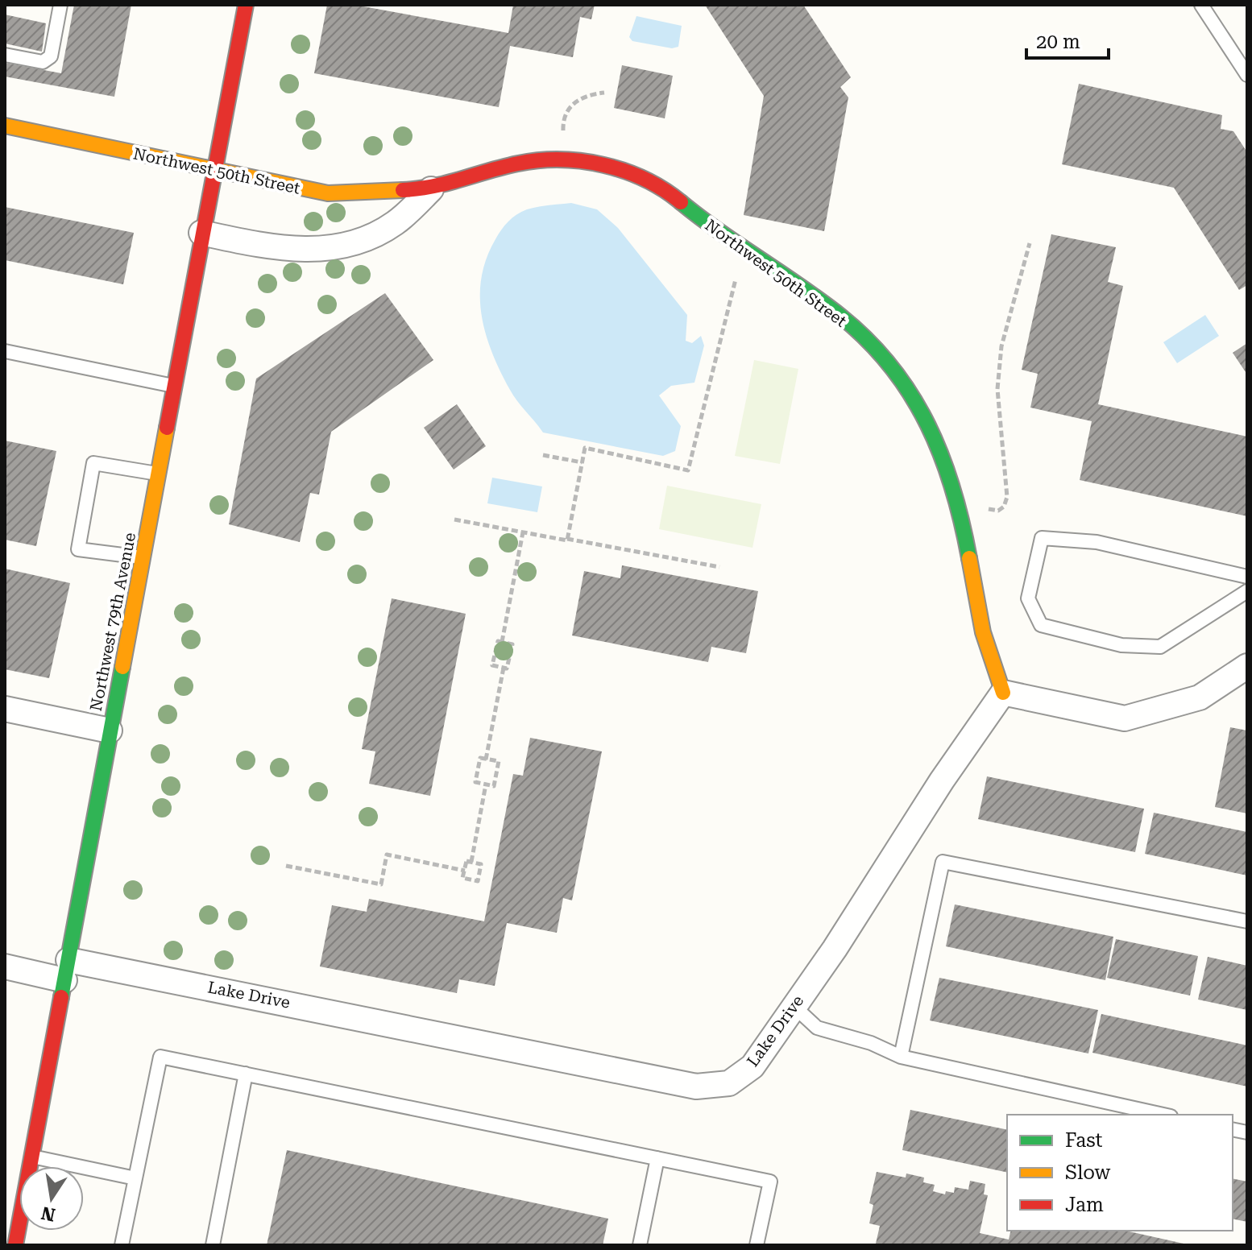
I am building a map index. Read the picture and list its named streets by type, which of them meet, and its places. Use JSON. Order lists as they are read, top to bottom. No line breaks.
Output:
{"streets":{"street":["Northwest 50th Street","Northwest 79th Avenue","Lake Drive"]},"crossings":[["Northwest 50th Street","Northwest 79th Avenue"],["Northwest 50th Street","Lake Drive"],["Northwest 79th Avenue","Lake Drive"]],"legend":["Fast","Slow","Jam"],"scale_bar":"20 m","north":"bottom"}
